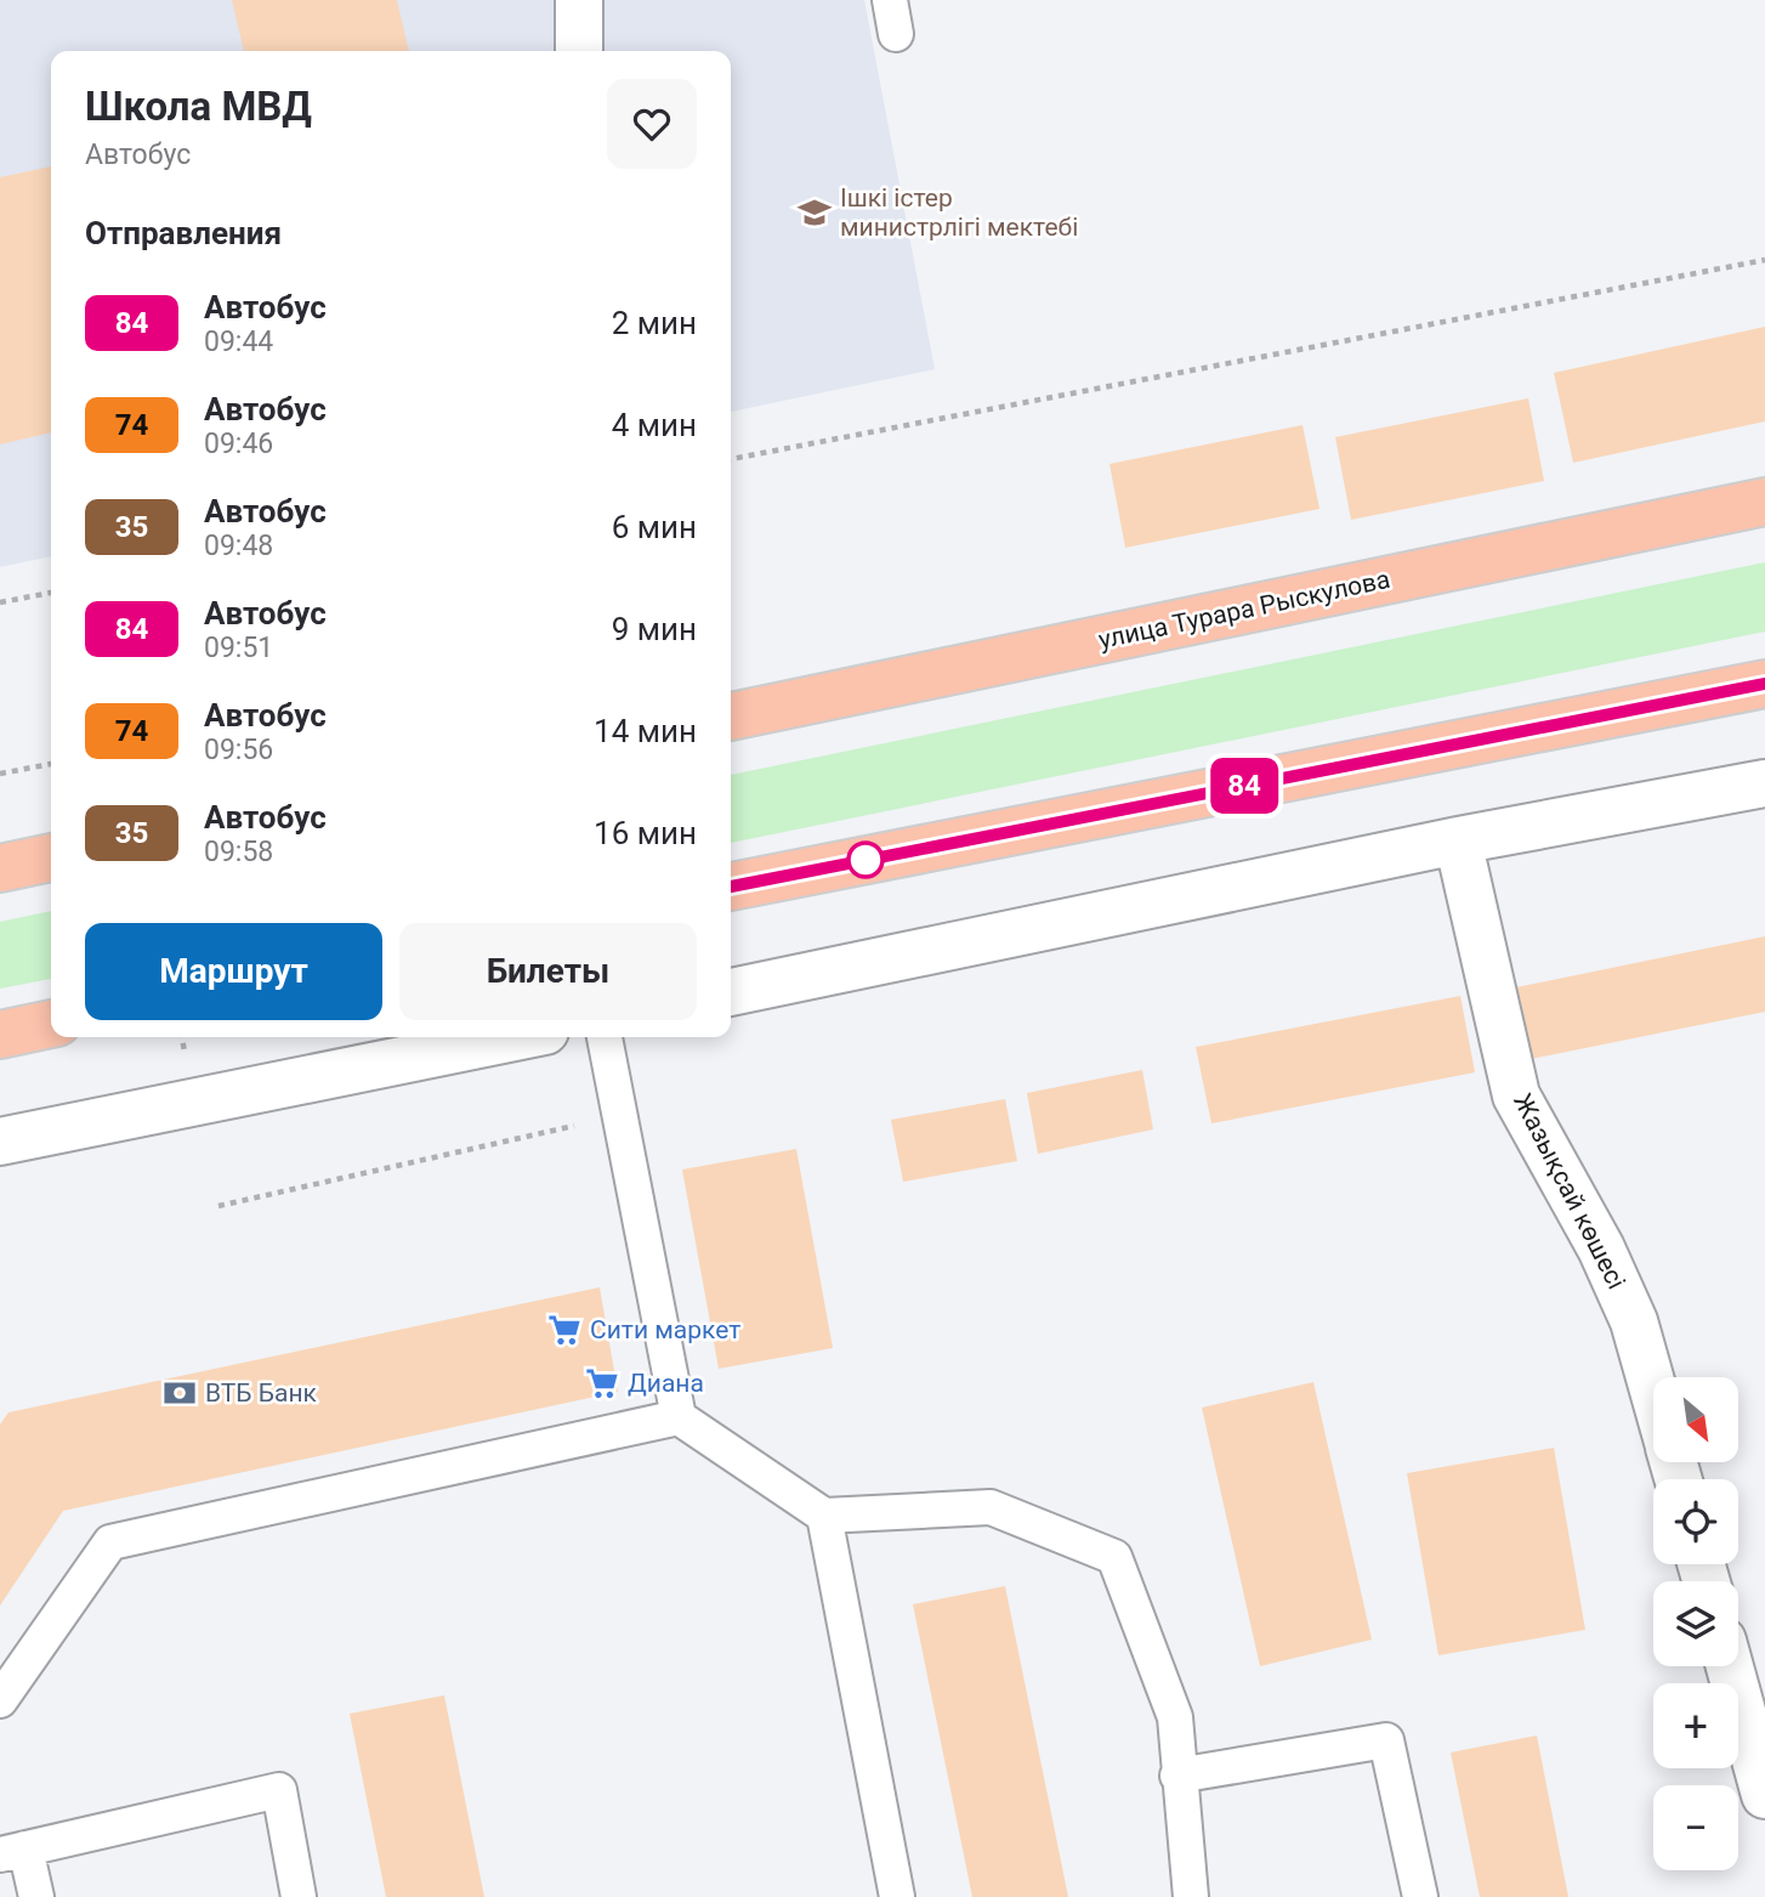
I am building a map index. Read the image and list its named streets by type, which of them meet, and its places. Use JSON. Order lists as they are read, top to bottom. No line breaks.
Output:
{"streets":{"main road":["улица Турара Рыскулова"],"street":["Жазықсай көшесі"]},"places":{"school or university":["Ішкі істер министрлігі мектебі"],"supermarket":["Сити маркет","Диана"],"bank":["ВТБ Банк"]},"lines":["bus line 84"],"north":"bottom right","page":{"on_map":"84","heading":[["Школа МВД","Автобус"],"Отправления"],"list":[{"mark":"84","name":"Автобус","note":"09:44","value":"2 мин"},{"mark":"74","name":"Автобус","note":"09:46","value":"4 мин"},{"mark":"35","name":"Автобус","note":"09:48","value":"6 мин"},{"mark":"84","name":"Автобус","note":"09:51","value":"9 мин"},{"mark":"74","name":"Автобус","note":"09:56","value":"14 мин"},{"mark":"35","name":"Автобус","note":"09:58","value":"16 мин"}],"buttons":["Маршрут","Билеты"],"map_buttons":["+","−"]}}
